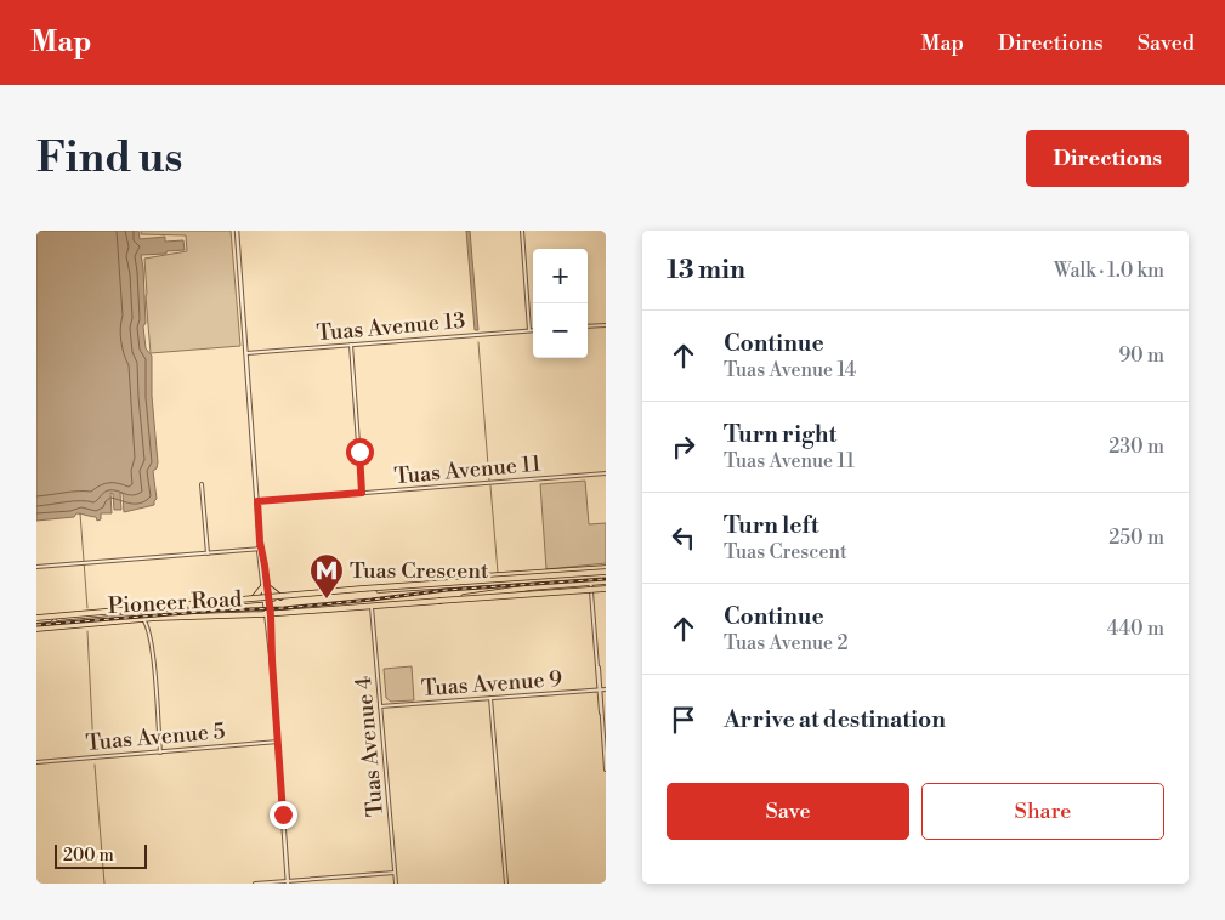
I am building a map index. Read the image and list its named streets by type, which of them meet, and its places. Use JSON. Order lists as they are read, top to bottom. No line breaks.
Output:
{"streets":{"main road":["Pioneer Road"],"street":["Tuas Avenue 13","Tuas Avenue 11","Tuas Avenue 9","Tuas Avenue 5","Tuas Avenue 4"]},"crossings":[["Pioneer Road","Tuas Avenue 4"],["Tuas Avenue 9","Tuas Avenue 4"]],"places":{"metro station":["Tuas Crescent"]},"scale_bar":"200 m","page":{"header":"Map","nav":["Map","Directions","Saved"],"buttons":["Directions",["Save","Share"]],"title":"Find us","heading":["13 min","Walk · 1.0 km"],"map_buttons":["+","−"],"list":[["Continue","Tuas Avenue 14","90 m"],["Turn right","Tuas Avenue 11","230 m"],["Turn left","Tuas Crescent","250 m"],["Continue","Tuas Avenue 2","440 m"],"Arrive at destination"],"scale":"200 m"}}
